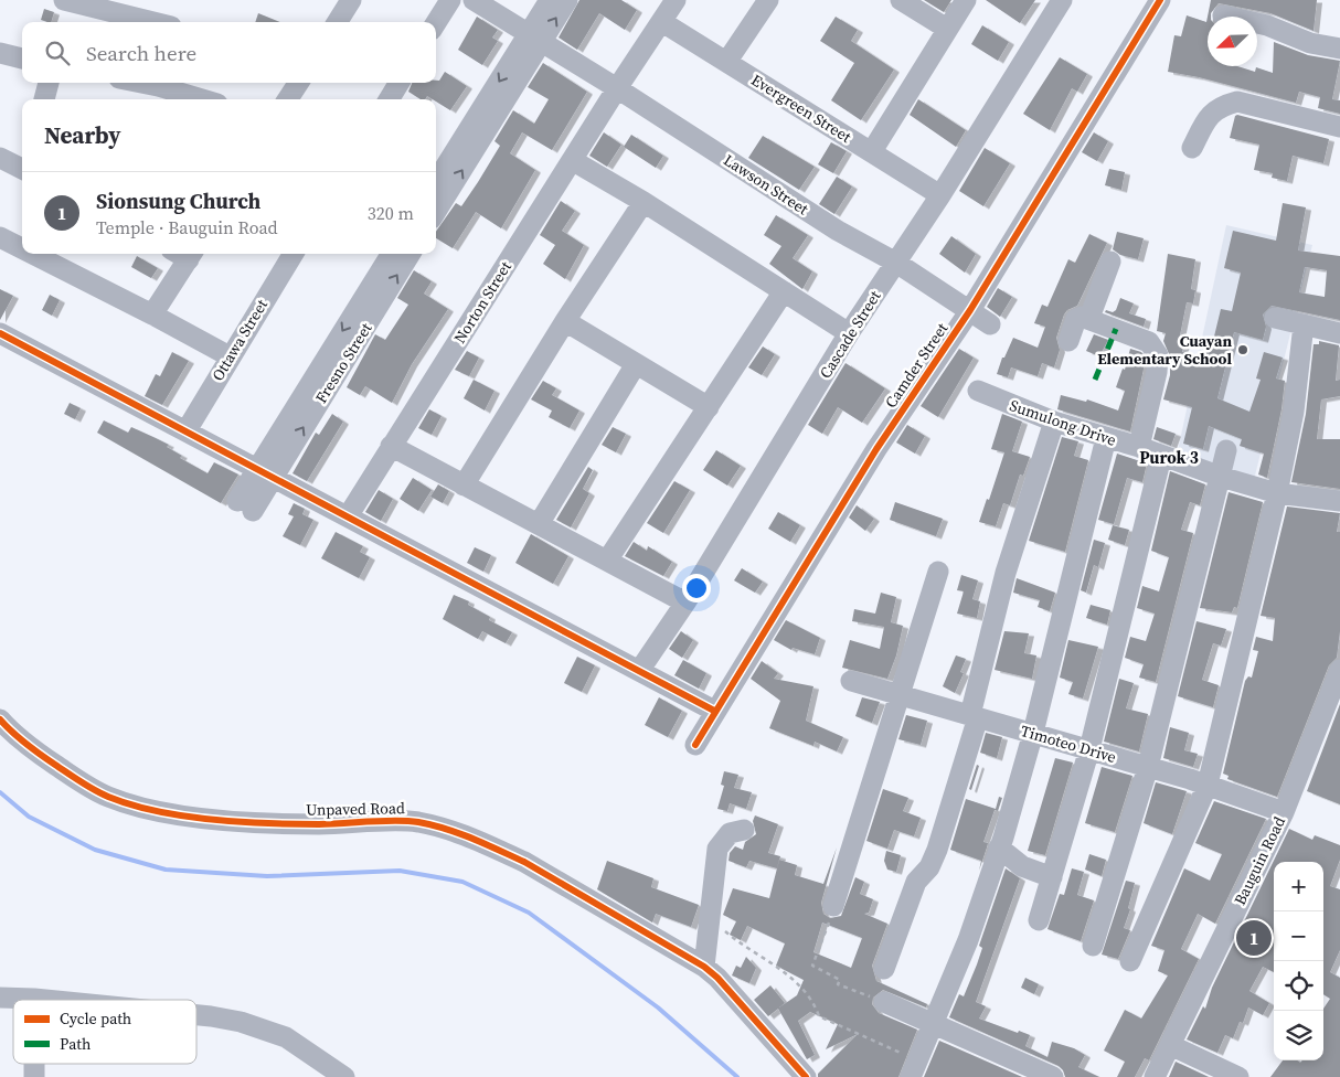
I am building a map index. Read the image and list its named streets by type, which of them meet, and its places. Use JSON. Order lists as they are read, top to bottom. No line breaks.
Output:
{"streets":{"street":["Evergreen Street","Lawson Street","Norton Street","Cascade Street","Ottawa Street","Fresno Street","Camder Street","Sumulong Drive","Timoteo Drive","Unpaved Road","Bauguin Road"]},"crossings":[["Evergreen Street","Norton Street"],["Evergreen Street","Cascade Street"],["Lawson Street","Norton Street"],["Lawson Street","Cascade Street"],["Lawson Street","Camder Street"],["Timoteo Drive","Bauguin Road"]],"districts":["Purok 3"],"places":["Cuayan Elementary School"],"legend":["Cycle path","Path"],"north":"bottom left","page":{"search":"Search here","heading":"Nearby","list":[{"mark":"1","name":"Sionsung Church","note":"Temple · Bauguin Road","value":"320 m"}],"map_buttons":["+","−"],"pins":"1"}}
